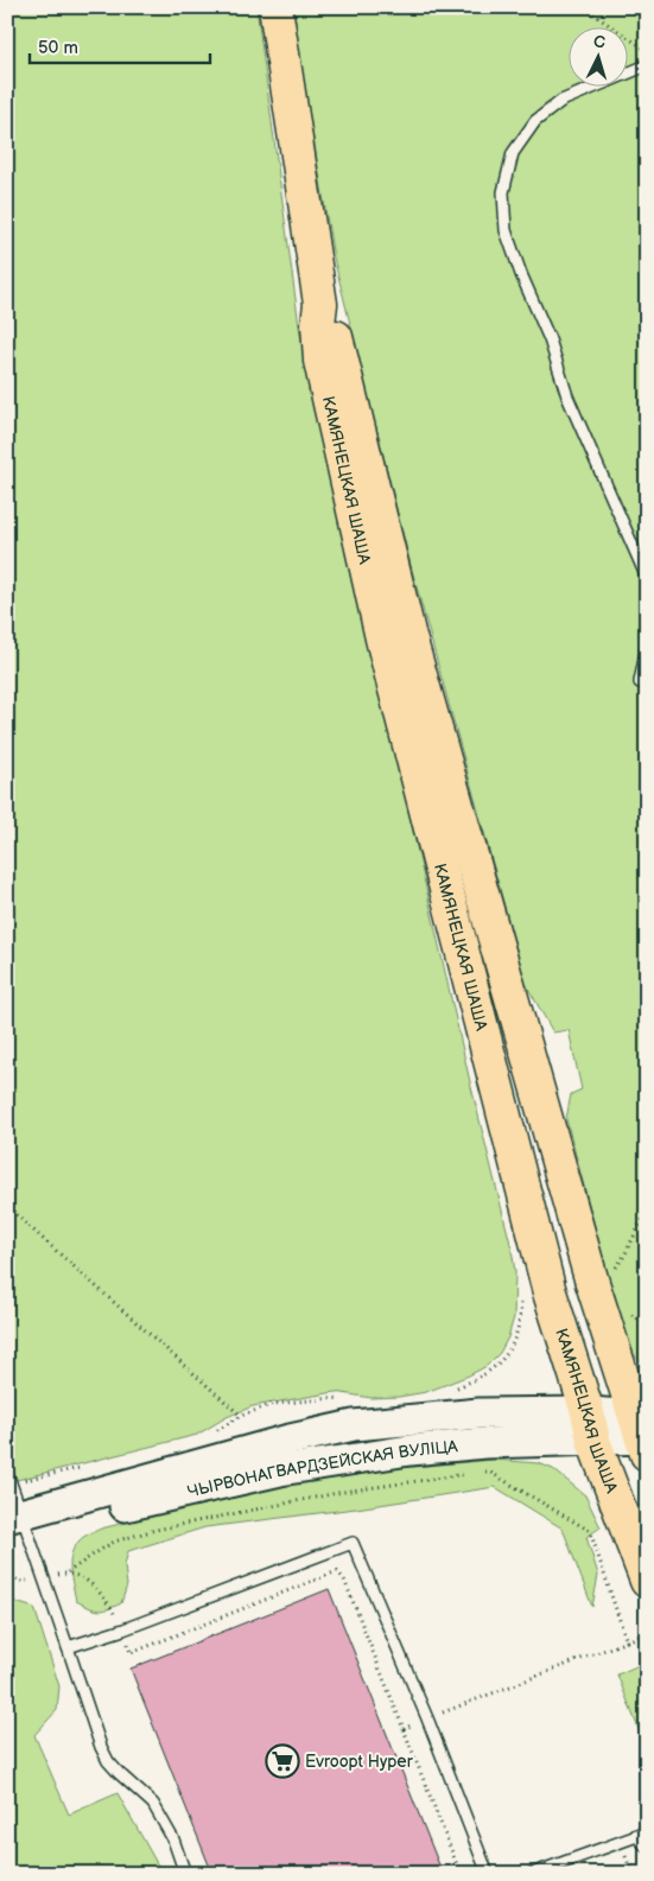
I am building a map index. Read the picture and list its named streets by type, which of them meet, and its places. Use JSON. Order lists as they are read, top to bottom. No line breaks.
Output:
{"streets":{"main road":["КАМЯНЕЦКАЯ ШАША","ЧЫРВОНАГВАРДЗЕЙСКАЯ ВУЛІЦА"]},"crossings":[["КАМЯНЕЦКАЯ ШАША","ЧЫРВОНАГВАРДЗЕЙСКАЯ ВУЛІЦА"]],"places":{"supermarket":["Evroopt Hyper"]},"scale_bar":"50 m","north":"top"}
